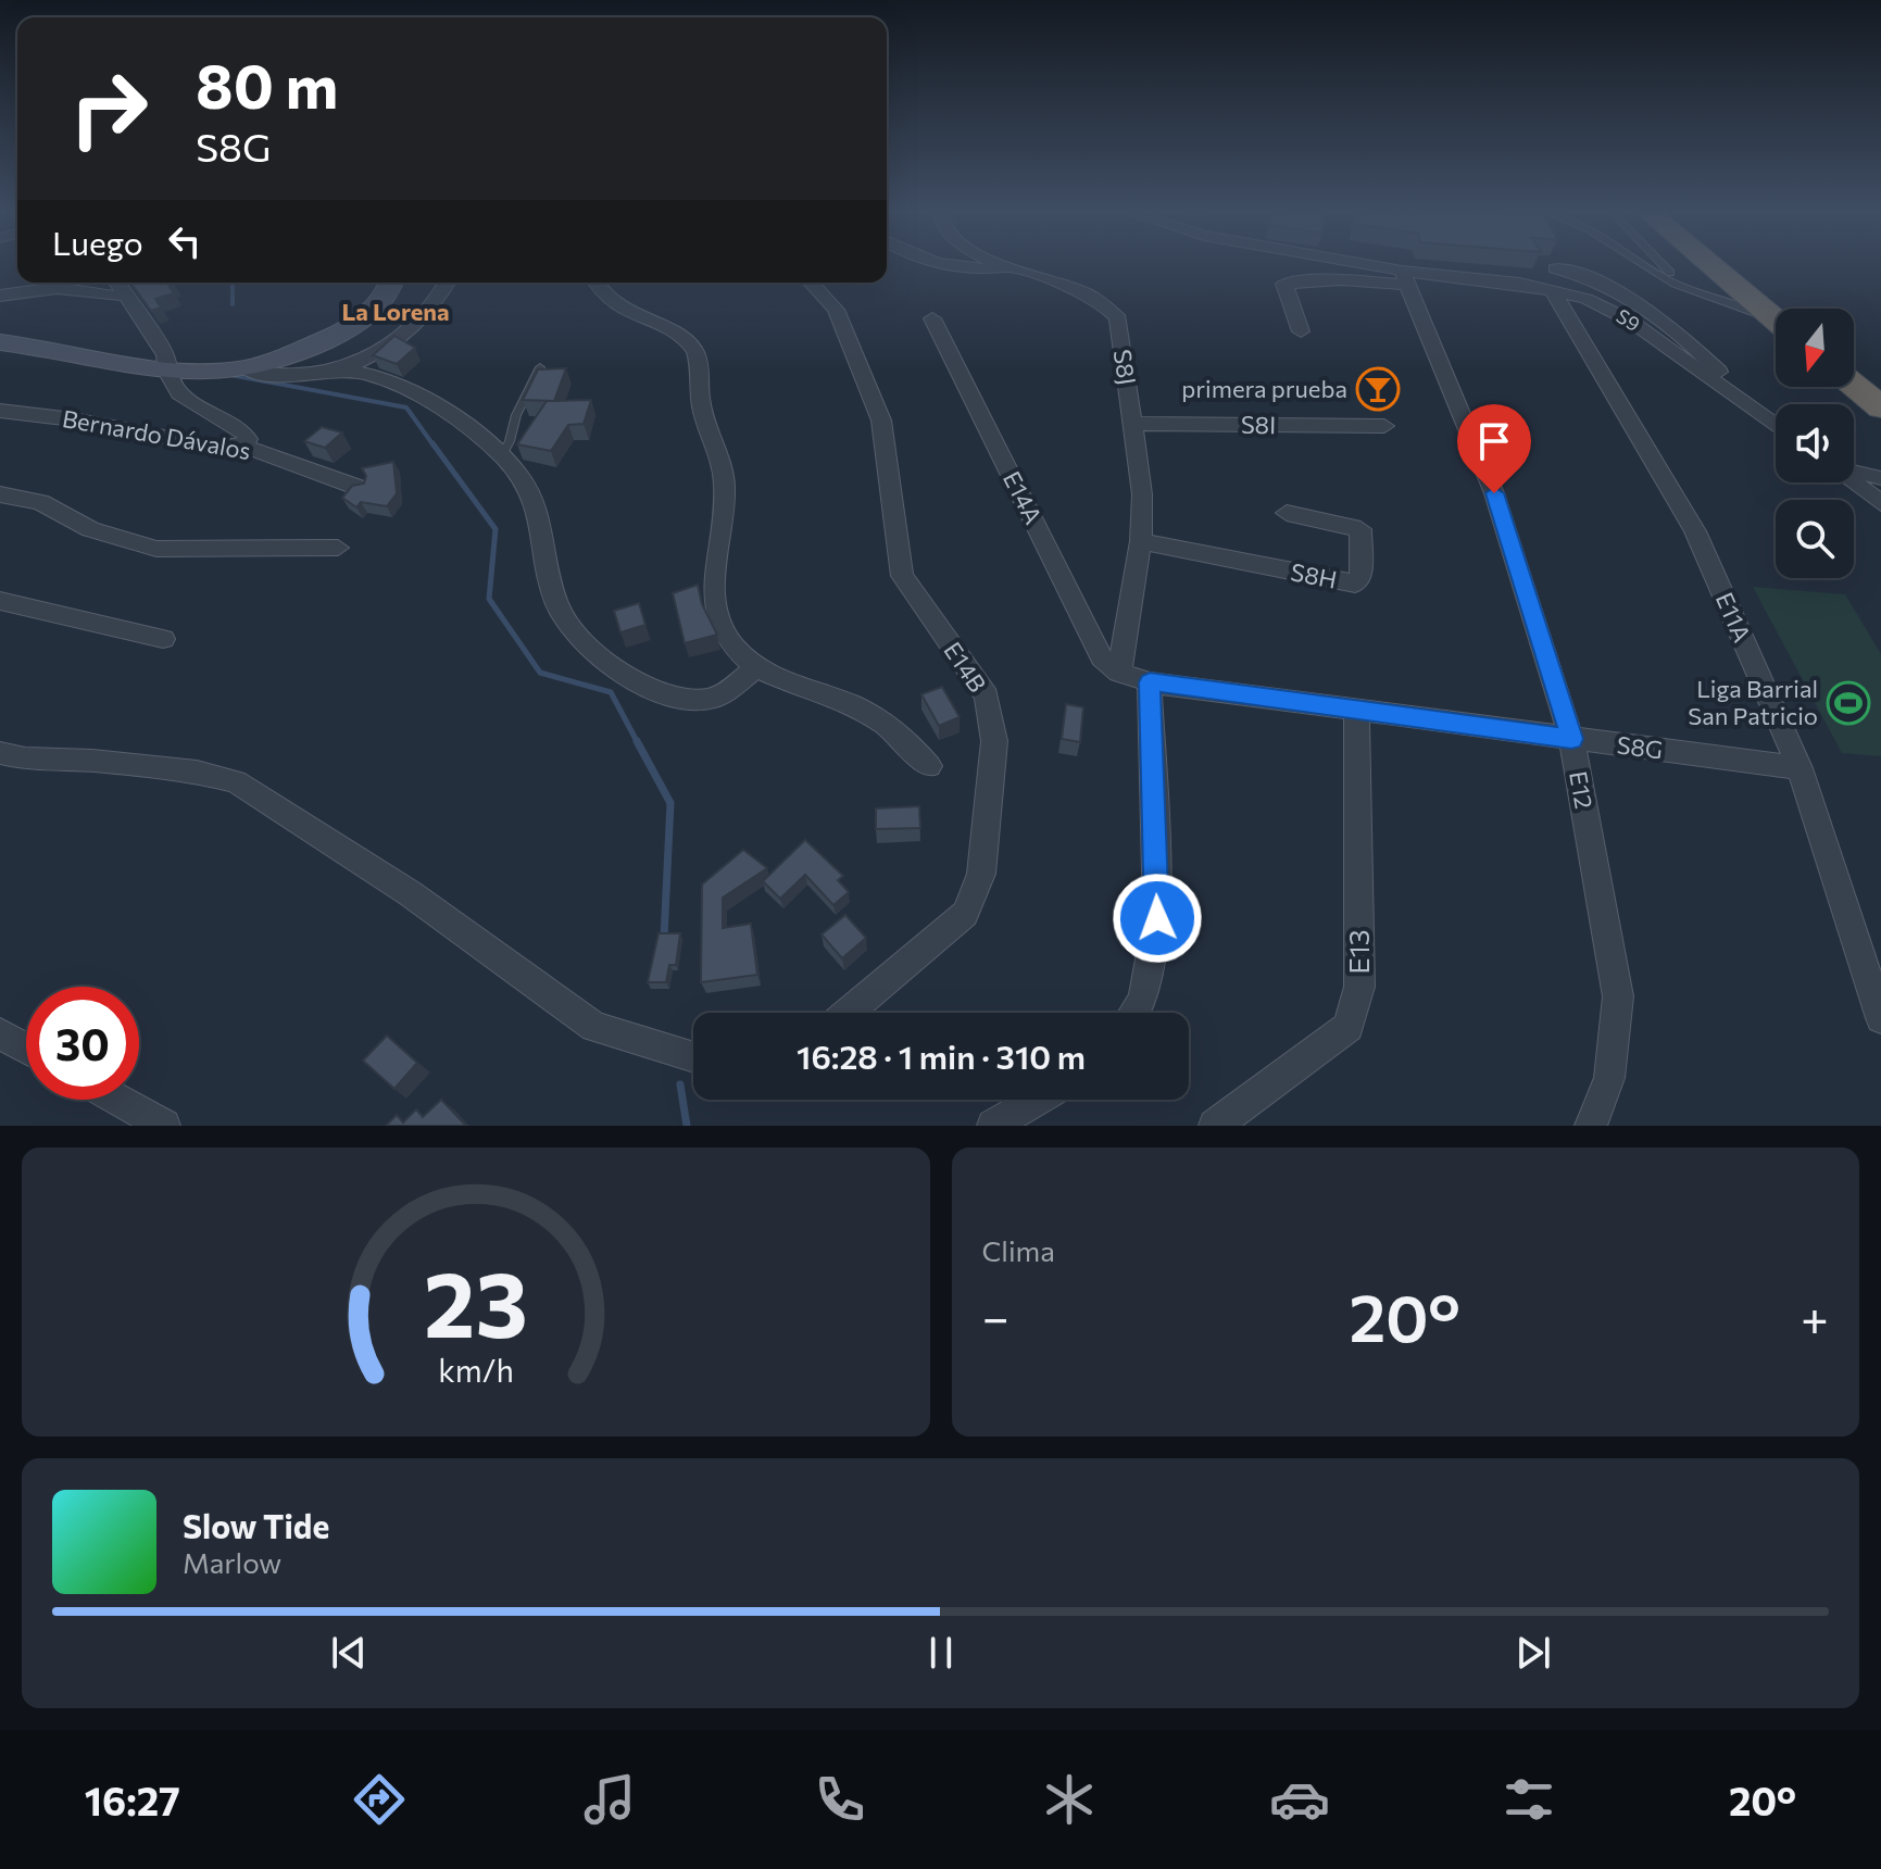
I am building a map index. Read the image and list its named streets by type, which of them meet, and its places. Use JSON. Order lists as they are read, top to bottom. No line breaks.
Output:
{"streets":{"street":["S9","S8J","S8I","Bernardo Dávalos","E14A","S8H","E11A","E14B","S8G","E12","E13"]},"crossings":[["S9","E11A"],["S9","E12"],["S8J","S8I"],["S8J","E14A"],["S8J","S8H"],["S8J","S8G"],["E14A","S8G"],["E11A","S8G"],["S8G","E12"],["S8G","E13"]],"districts":["La Lorena"],"places":{"bar":["primera prueba"],"sports":["Liga Barrial San Patricio"]},"north":"bottom","page":{"turn":["80 m","S8G"],"then":"Luego","limit":"30","trip":"16:28 · 1 min · 310 m","tile":"Clima","heat":["−","20°","+"],"song":["Slow Tide","Marlow"],"tabs":["16:27","20°"],"gauge":["23","km/h"]}}
